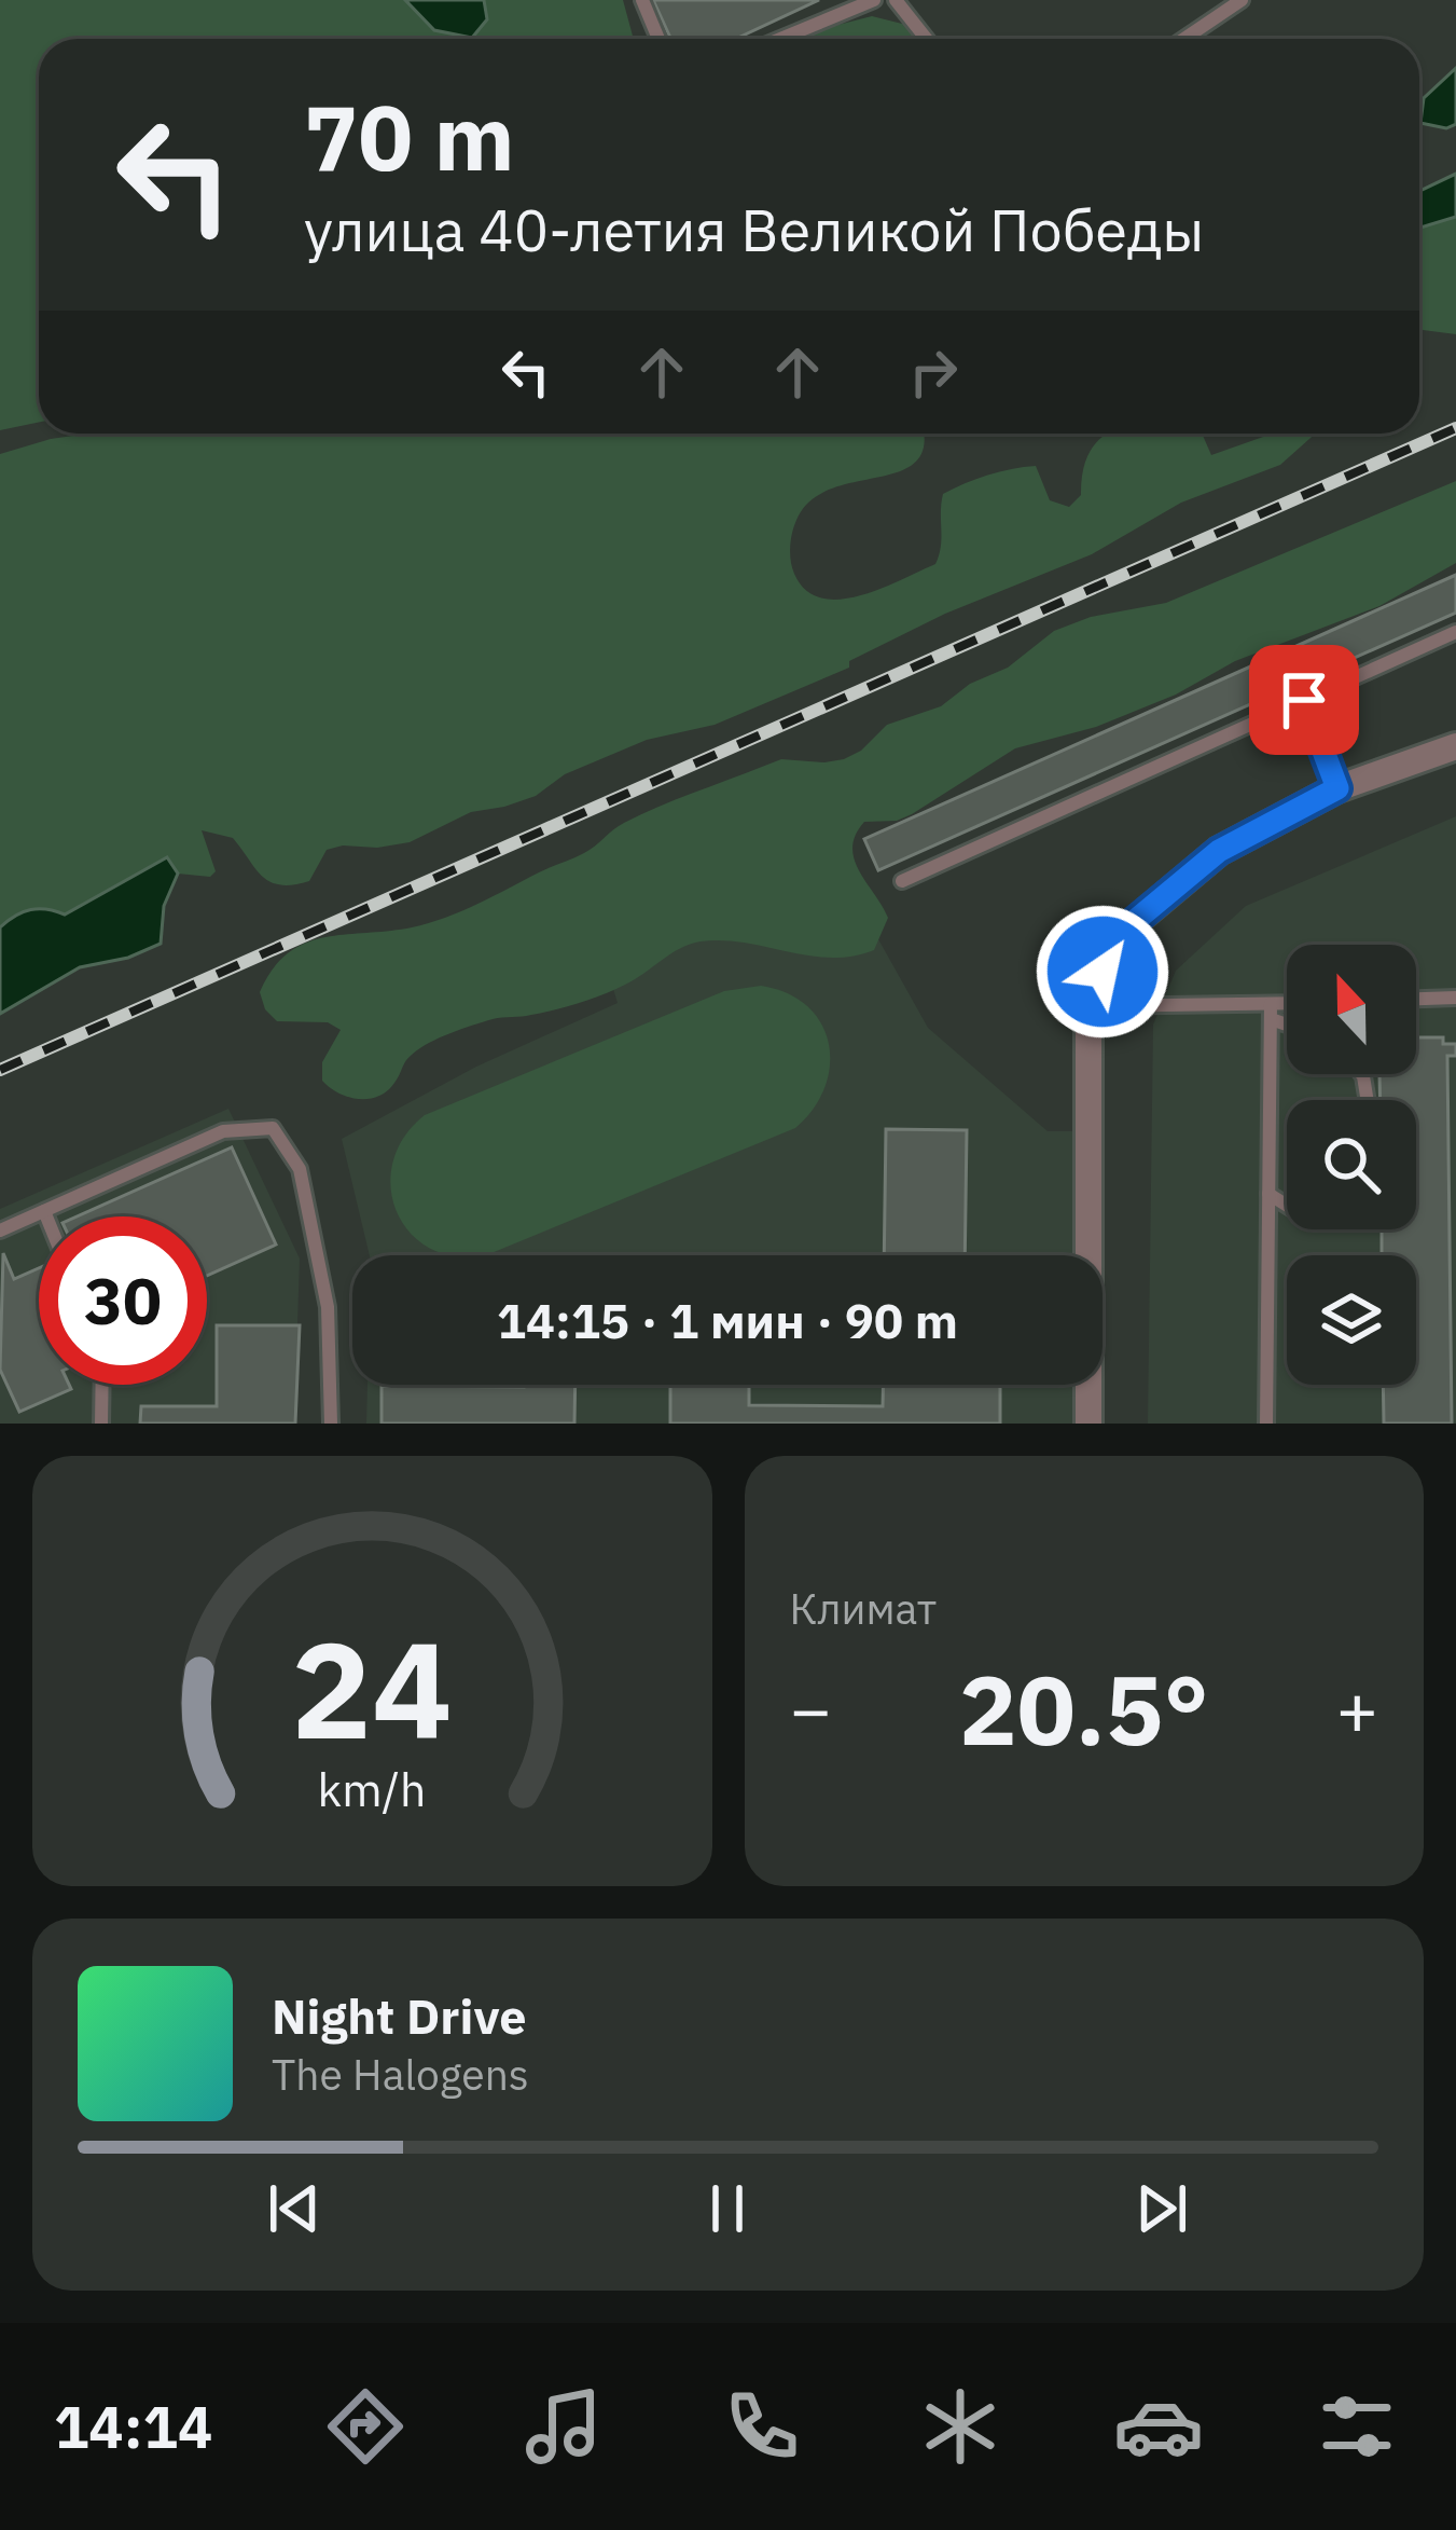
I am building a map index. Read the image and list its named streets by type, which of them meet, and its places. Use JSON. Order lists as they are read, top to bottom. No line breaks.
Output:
{"north":"top","page":{"turn":["70 m","улица 40-летия Великой Победы"],"limit":"30","trip":"14:15 · 1 мин · 90 m","tile":"Климат","heat":["−","20.5°","+"],"song":["Night Drive","The Halogens"],"tabs":"14:14","gauge":["24","km/h"]}}
